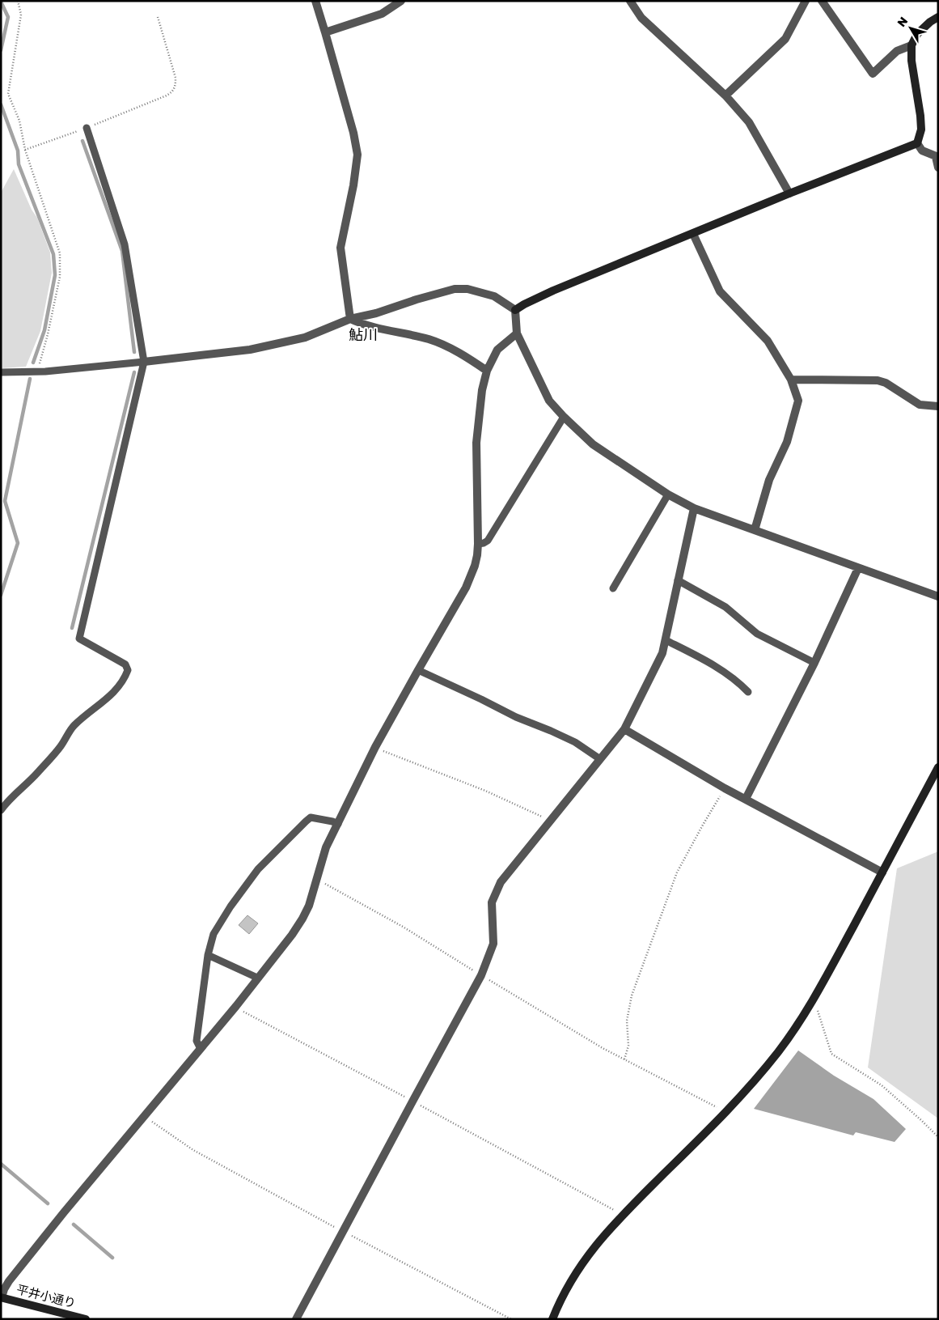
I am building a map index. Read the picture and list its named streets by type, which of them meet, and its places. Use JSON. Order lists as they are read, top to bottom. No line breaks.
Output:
{"streets":{"street":["平井小通り"]},"districts":["鮎川"],"north":"top left"}
